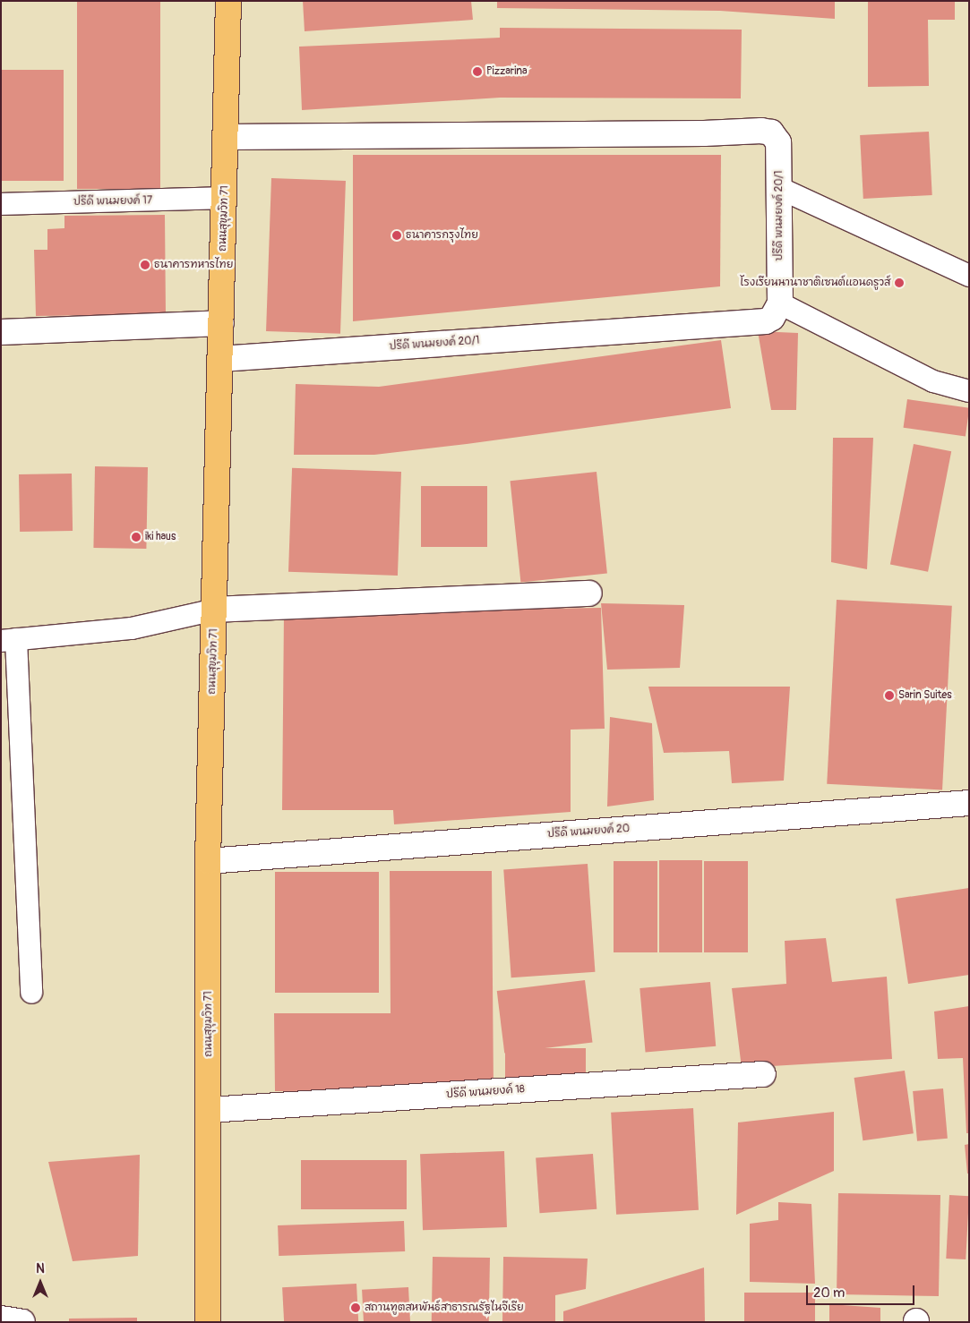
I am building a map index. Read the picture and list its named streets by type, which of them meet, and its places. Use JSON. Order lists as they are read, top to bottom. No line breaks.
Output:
{"streets":{"main road":["ถนนสุขุมวิท 71"],"street":["ปรีดี พนมยงค์ 20/1","ปรีดี พนมยงค์ 20","ปรีดี พนมยงค์ 18"],"lane":["ปรีดี พนมยงค์ 17"]},"crossings":[["ปรีดี พนมยงค์ 17","ถนนสุขุมวิท 71"],["ปรีดี พนมยงค์ 20/1","ถนนสุขุมวิท 71"],["ถนนสุขุมวิท 71","ปรีดี พนมยงค์ 20"],["ถนนสุขุมวิท 71","ปรีดี พนมยงค์ 18"]],"places":["Pizzarina","ธนาคารกรุงไทย","ธนาคารทหารไทย","โรงเรียนนานาชาติเซนต์แอนดรูวส์","iki haus","Sarin Suites","สถานทูตสหพันธ์สาธารณรัฐไนจีเรีย"],"scale_bar":"20 m","north":"top"}
